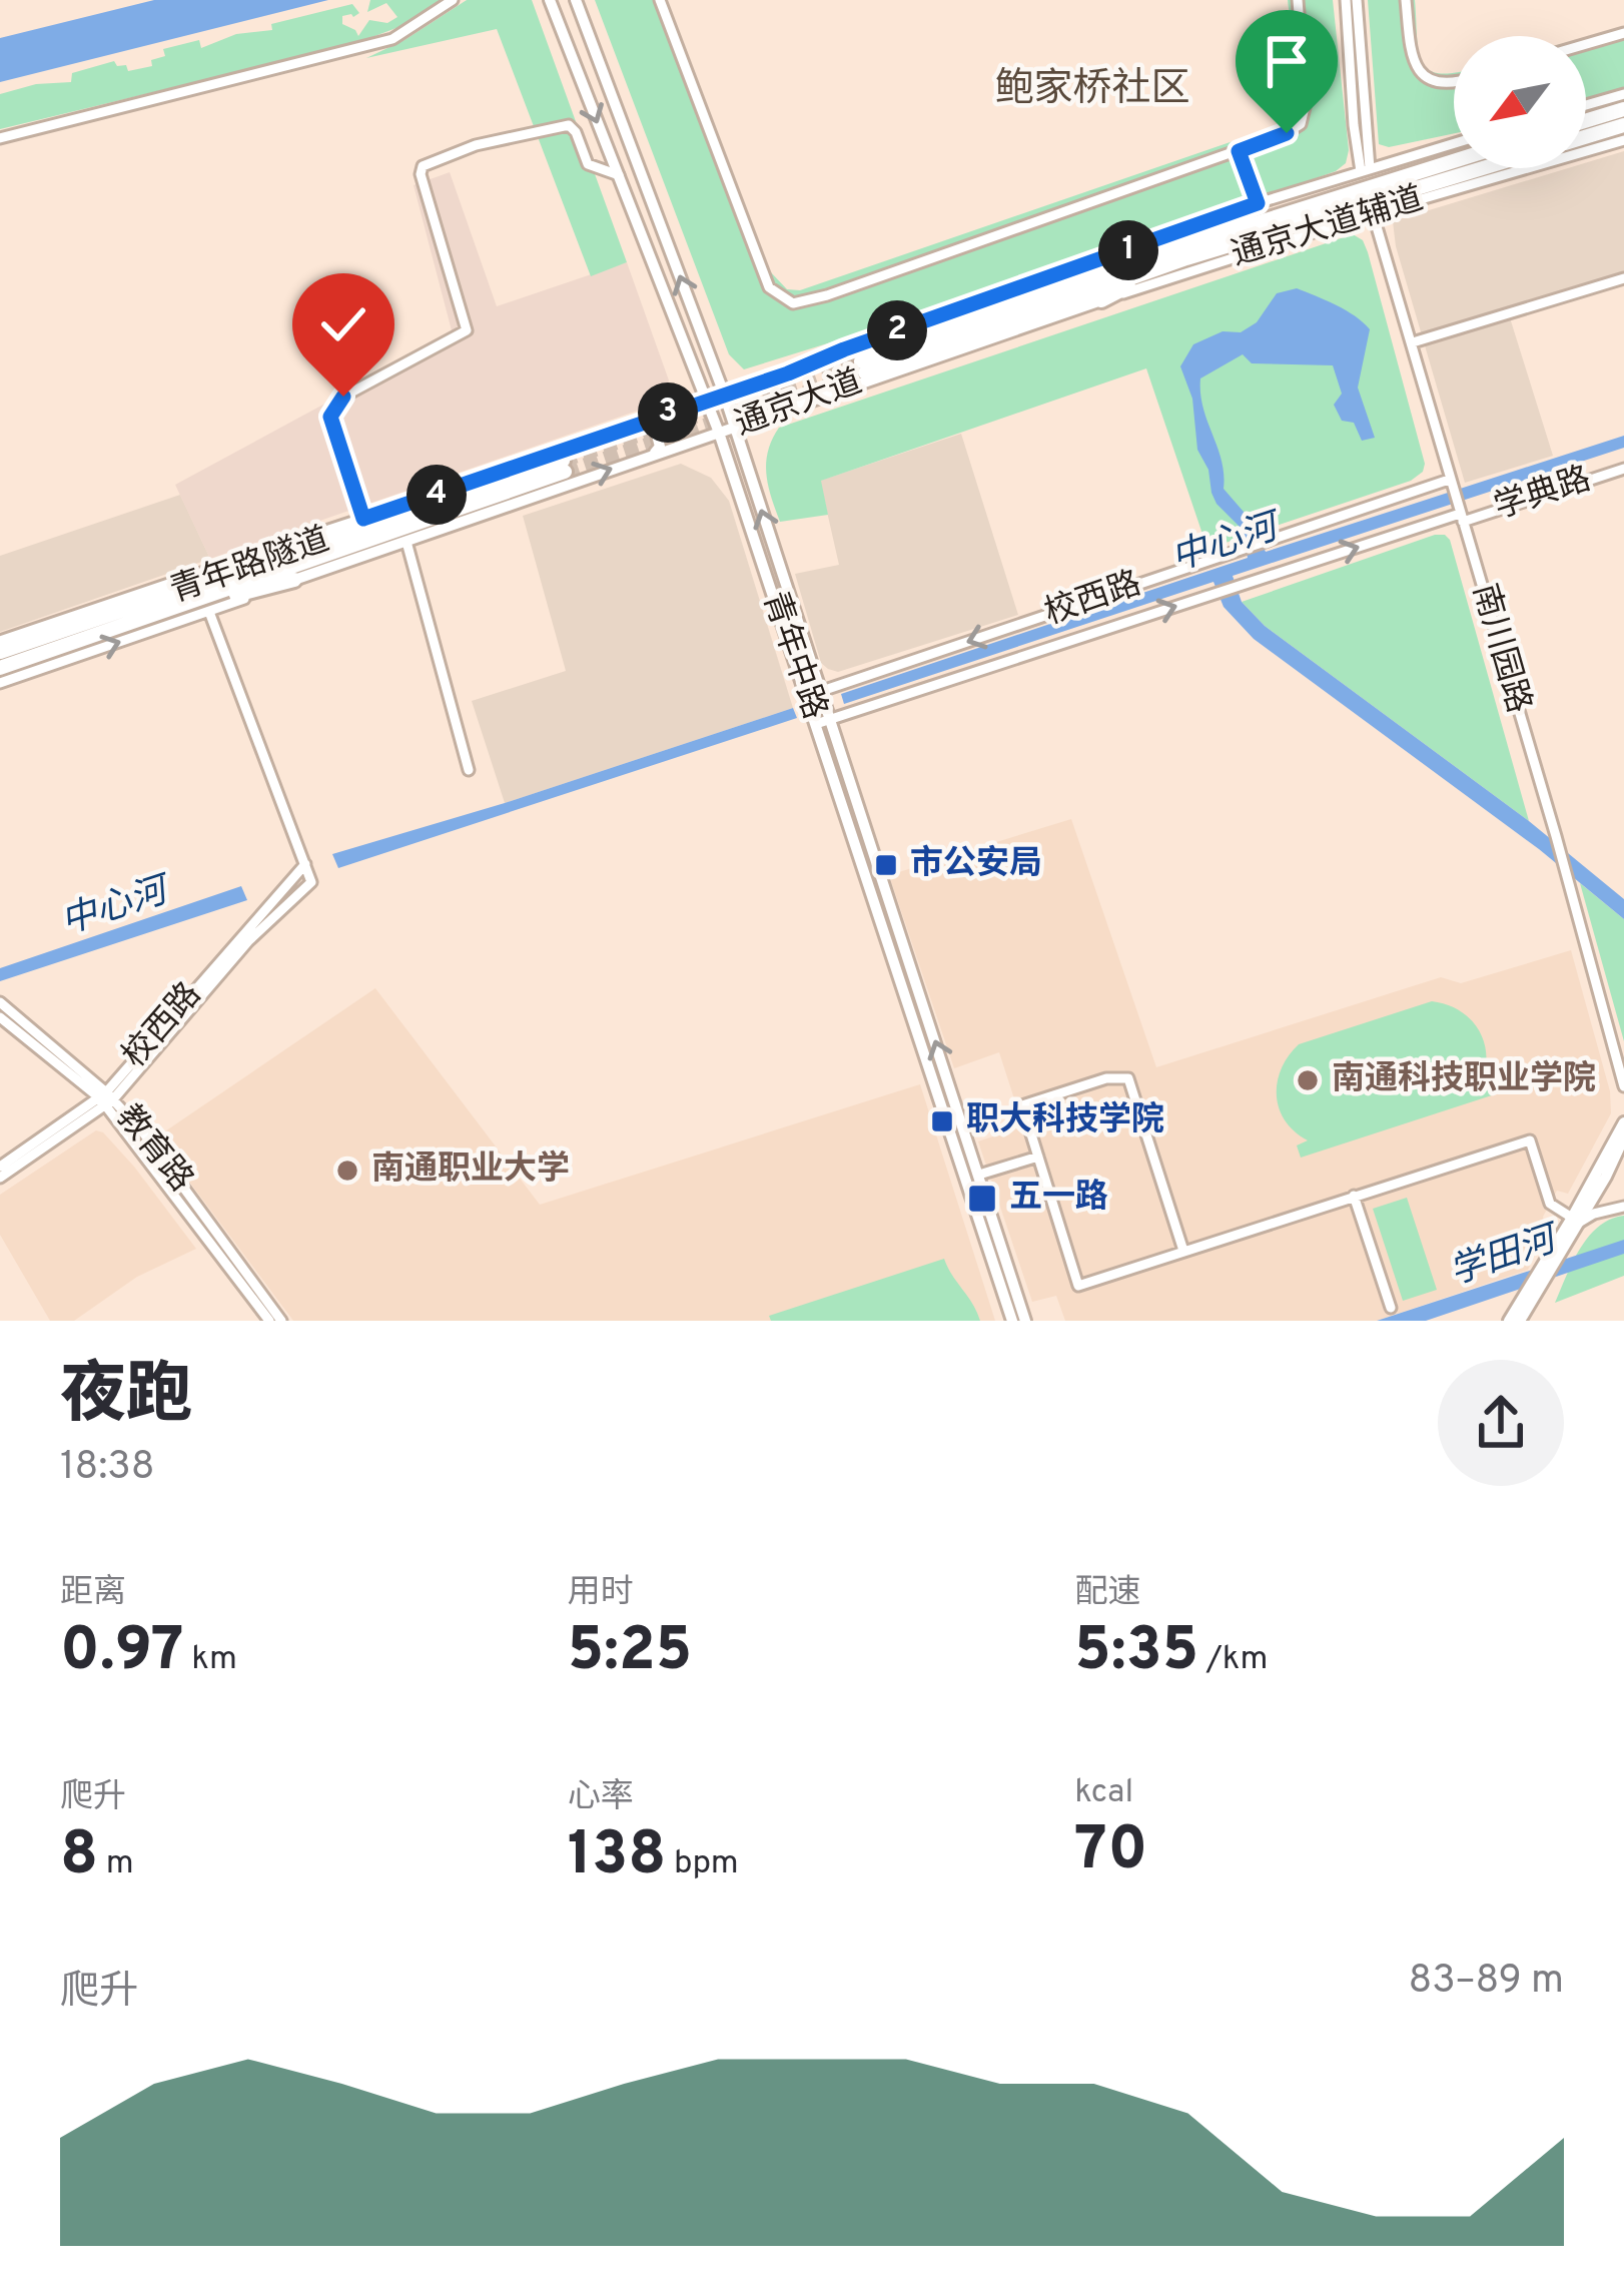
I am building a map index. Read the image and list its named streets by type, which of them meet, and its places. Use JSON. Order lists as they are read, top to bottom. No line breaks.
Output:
{"streets":{"highway":["青年路隧道"],"main road":["通京大道","青年中路"],"street":["通京大道辅道","学典路","校西路","南川园路","教育路"]},"crossings":[["通京大道辅道","通京大道"],["通京大道辅道","南川园路"],["通京大道","青年中路"],["学典路","校西路"],["学典路","南川园路"],["校西路","南川园路"],["校西路","青年中路"],["校西路","教育路"]],"districts":["鲍家桥社区"],"water":["中心河","学田河"],"places":{"transit":["市公安局","职大·科技学院","五一路"],"other":["南通科技职业学院","南通职业大学"]},"north":"bottom left","page":{"pins":["1","2","3","4"],"heading":["夜跑","18:38"],"stats":[["距离","0.97 km"],["用时","5:25"],["配速","5:35 /km"],["爬升","8 m"],["心率","138 bpm"],["kcal","70"]],"chart":["爬升","83–89 m"]}}
